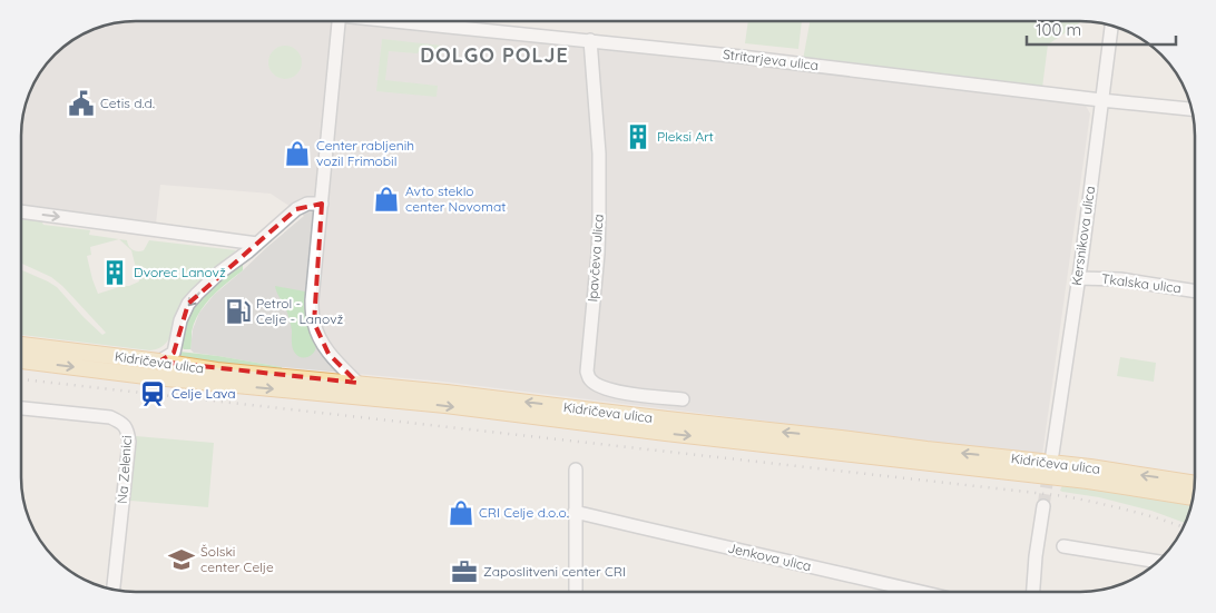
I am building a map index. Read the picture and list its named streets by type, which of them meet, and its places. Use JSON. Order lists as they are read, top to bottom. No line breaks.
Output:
{"streets":{"main road":["Kidričeva ulica"],"street":["Stritarjeva ulica","Kersnikova ulica","Ipavčeva ulica","Tkalska ulica","Na Zelenici","Jenkova ulica"]},"crossings":[["Stritarjeva ulica","Kersnikova ulica"],["Stritarjeva ulica","Ipavčeva ulica"],["Kersnikova ulica","Tkalska ulica"]],"districts":["DOLGO POLJE"],"places":{"public building":["Cetis d.d."],"building":["Pleksi Art","Dvorec Lanovž"],"shop":["Center rabljenih vozil Frimobil","Avto steklo center Novomat","CRI Celje d.o.o."],"fuel station":["Petrol - Celje - Lanovž"],"station":["Celje Lava"],"school or university":["Šolski center Celje"],"office":["Zaposlitveni center CRI"]},"scale_bar":"100 m"}
